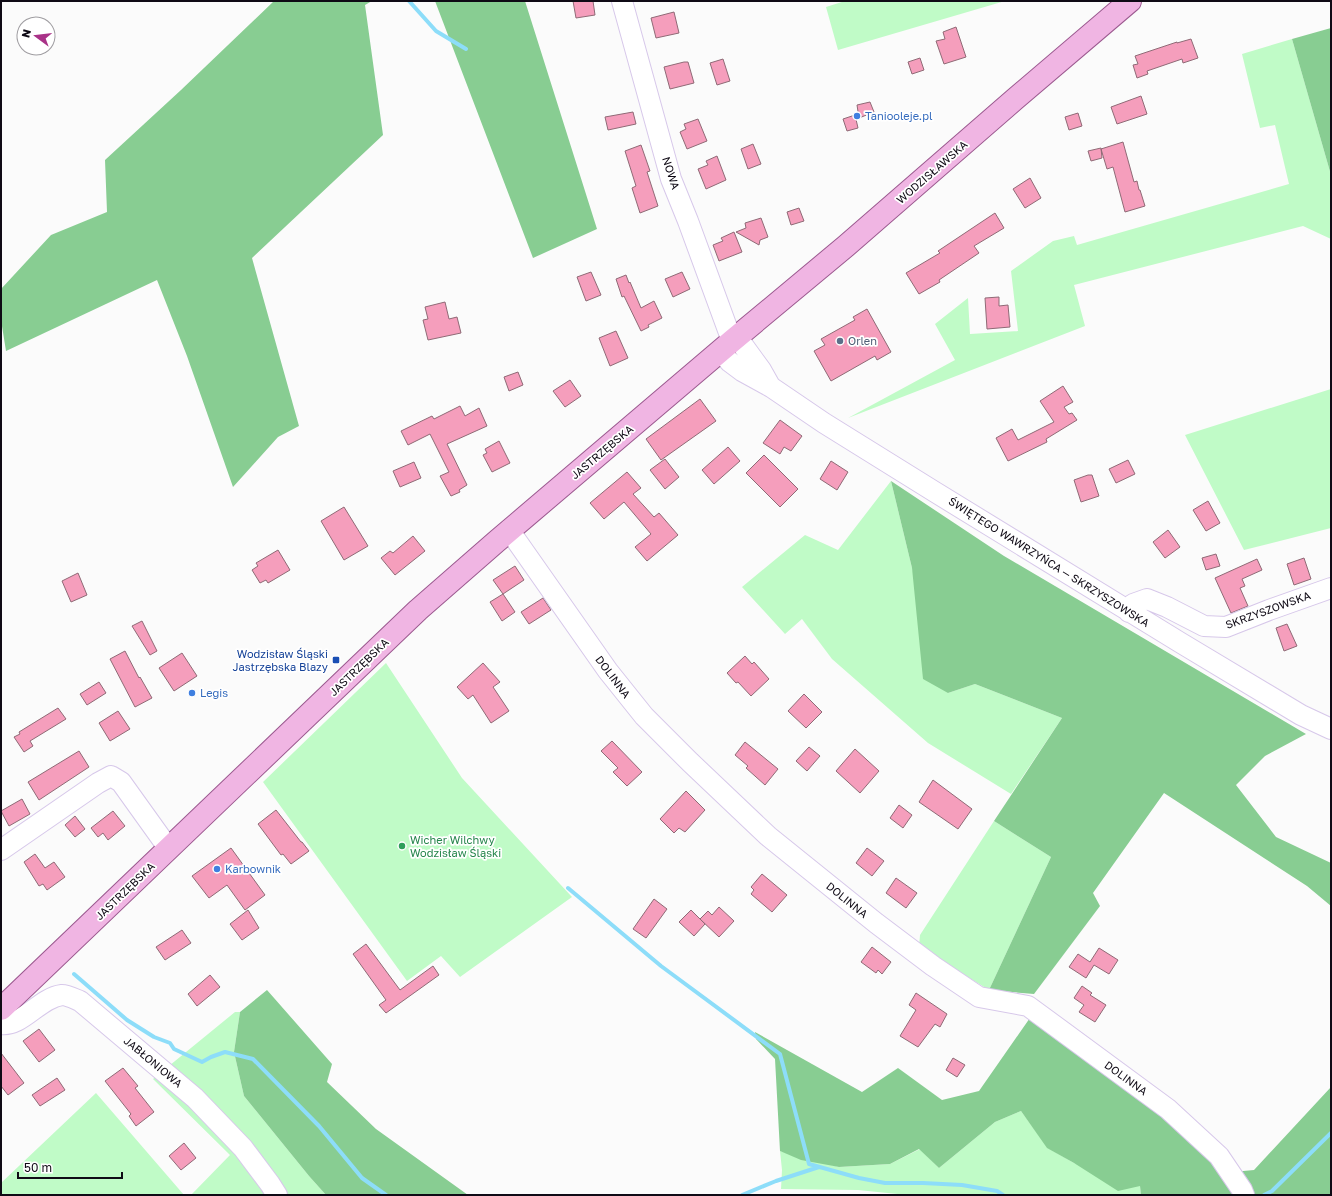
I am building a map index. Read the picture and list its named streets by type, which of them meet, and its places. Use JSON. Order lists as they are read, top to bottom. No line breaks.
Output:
{"streets":{"main road":["WODZISŁAWSKA","JASTRZĘBSKA"],"street":["NOWA","ŚWIĘTEGO WAWRZYŃCA — SKRZYSZOWSKA","SKRZYSZOWSKA","DOLINNA","JABŁONIOWA"]},"crossings":[["WODZISŁAWSKA","NOWA"],["WODZISŁAWSKA","JASTRZĘBSKA"],["NOWA","JASTRZĘBSKA"],["NOWA","ŚWIĘTEGO WAWRZYŃCA — SKRZYSZOWSKA"],["JASTRZĘBSKA","DOLINNA"],["ŚWIĘTEGO WAWRZYŃCA — SKRZYSZOWSKA","SKRZYSZOWSKA"]],"places":{"other":["Taniooleje.pl","Orlen","Legis","Wicher Wilchwy Wodzisław Śląski","Karbownik"],"transit":["Wodzisław Śląski Jastrzębska Blazy"]},"scale_bar":"50 m","north":"left"}
